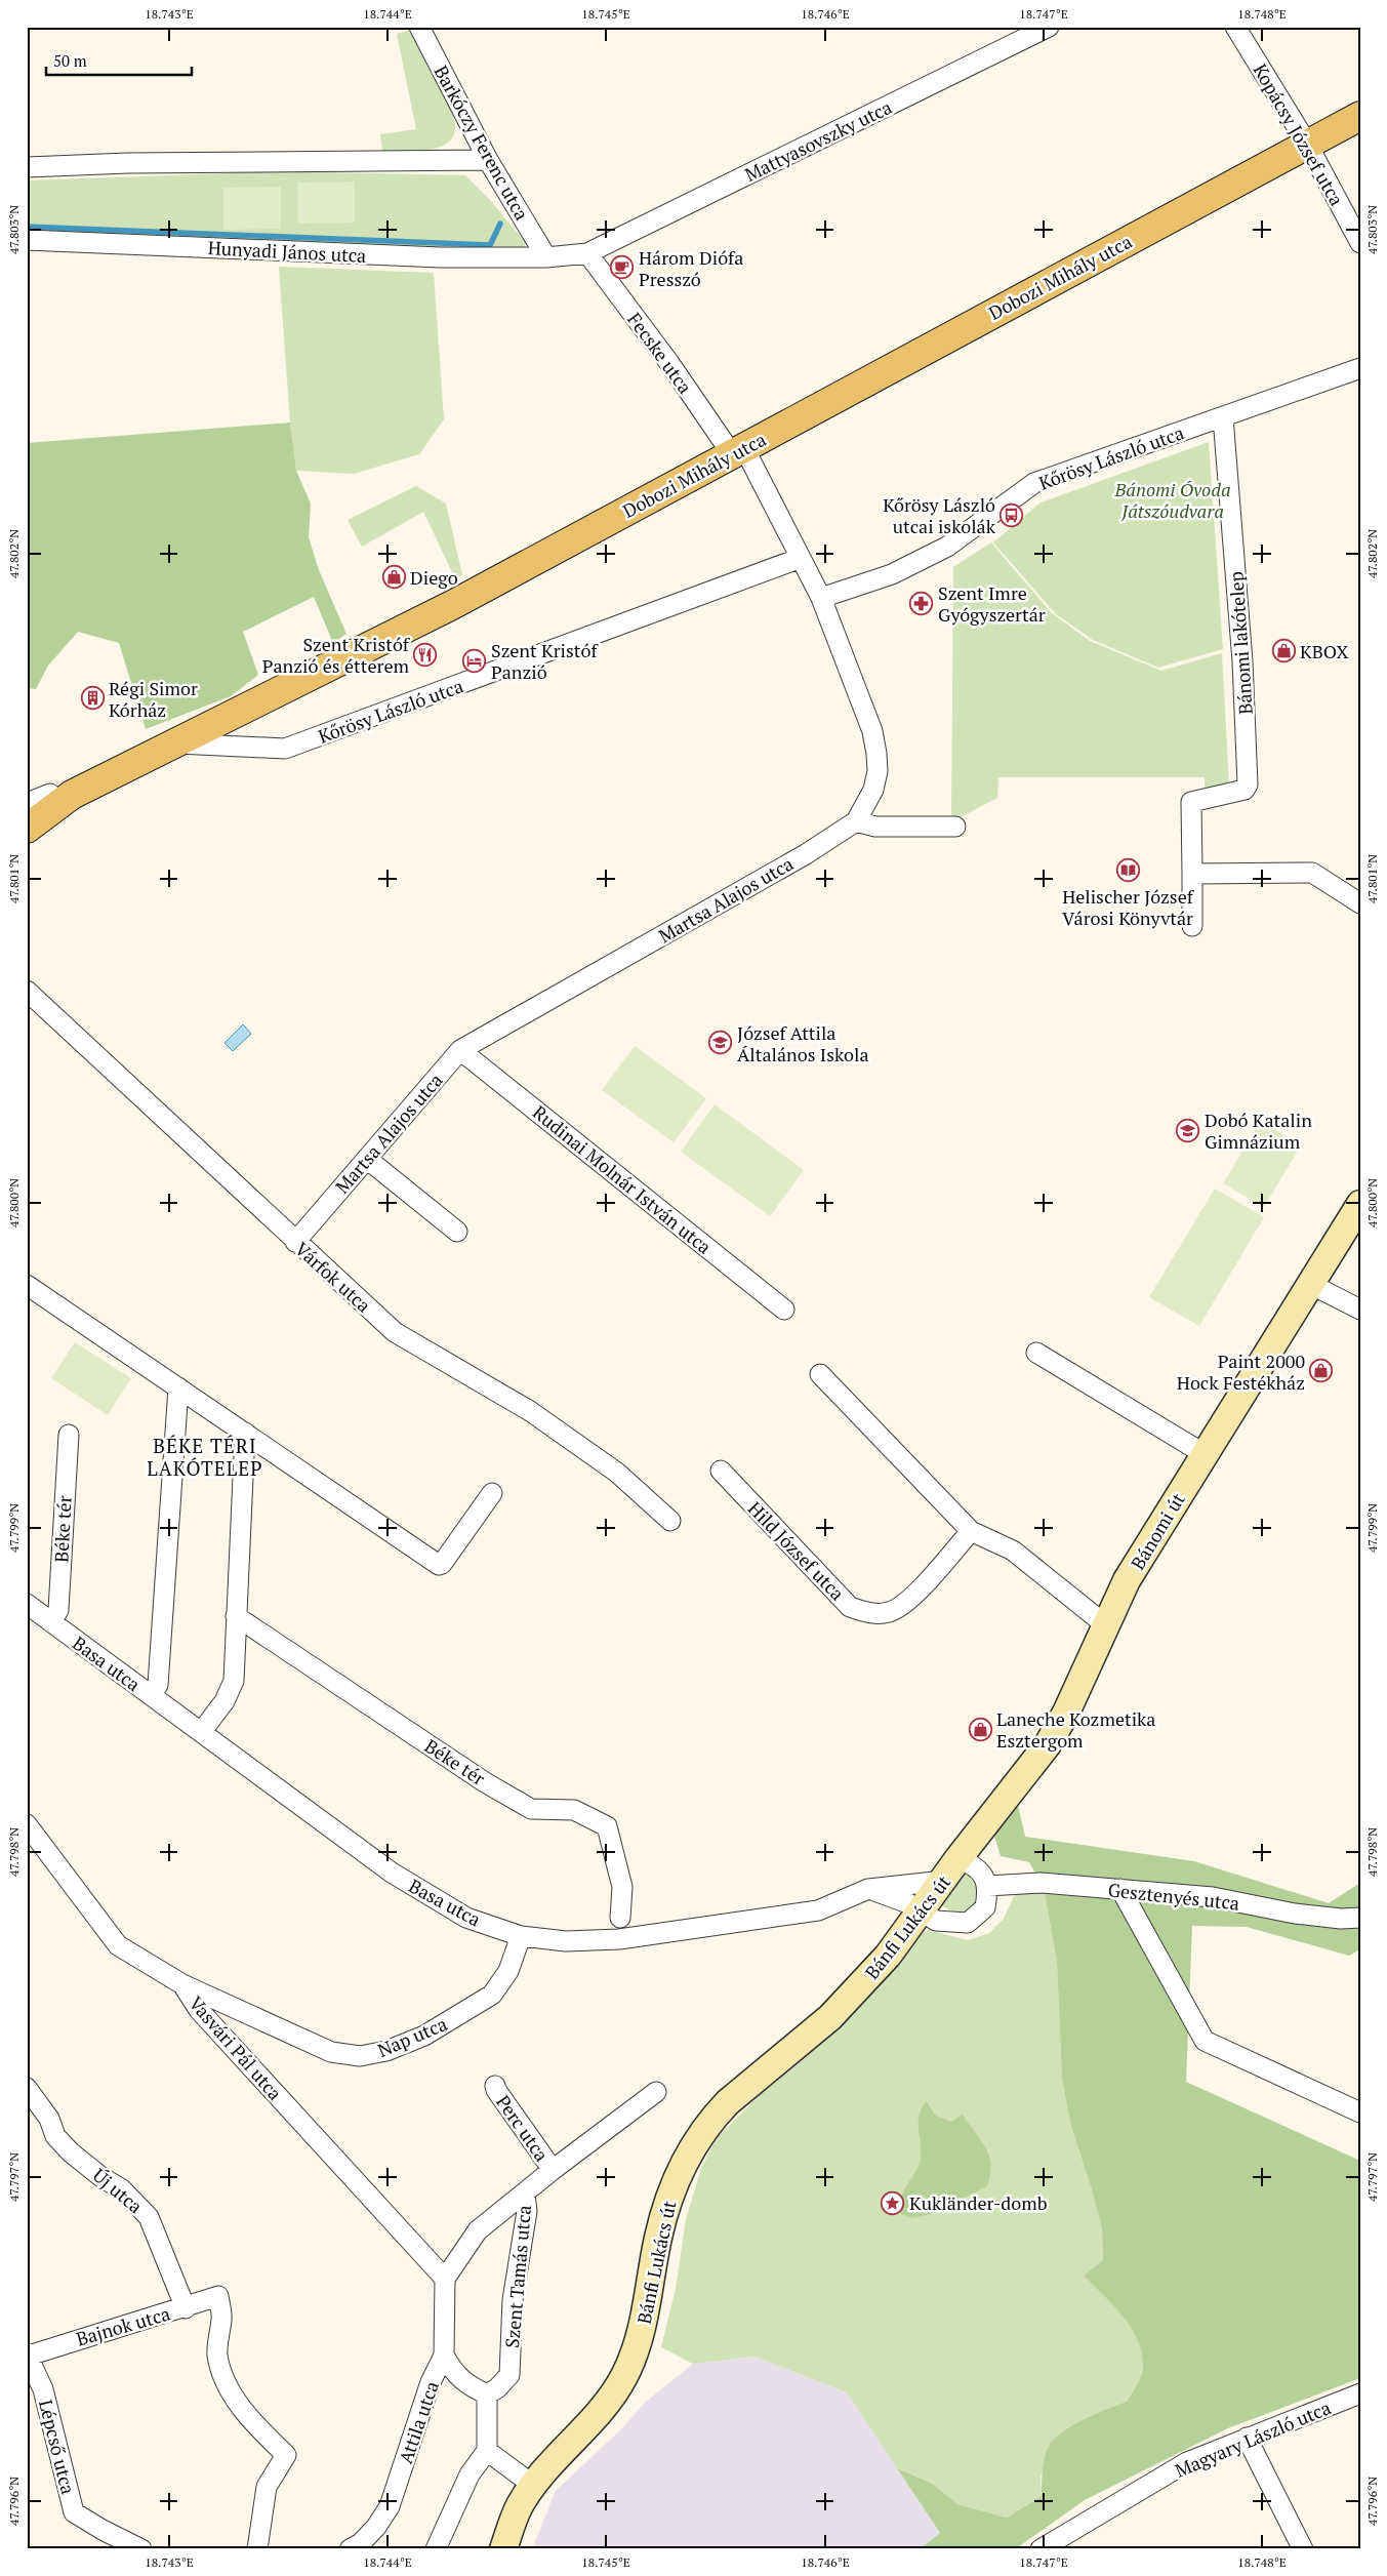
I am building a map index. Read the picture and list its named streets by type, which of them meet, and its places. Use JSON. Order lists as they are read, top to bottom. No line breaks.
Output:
{"streets":{"main road":["Dobozi Mihály utca","Bánomi út","Bánfi Lukács út"],"street":["Kopácsy József utca","Mattyasovszky utca","Barkóczy Ferenc utca","Hunyadi János utca","Fecske utca","Kőrösy László utca","Bánomi lakótelep","Martsa Alajos utca","Rudinai Molnár István utca","Várfok utca","Béke tér","Hild József utca","Basa utca","Gesztenyés utca","Nap utca","Vasvári Pál utca","Perc utca","Új utca","Szent Tamás utca","Bajnok utca","Attila utca","Magyary László utca","Lépcső utca"]},"crossings":[["Kopácsy József utca","Dobozi Mihály utca"],["Mattyasovszky utca","Hunyadi János utca"],["Mattyasovszky utca","Fecske utca"],["Barkóczy Ferenc utca","Hunyadi János utca"],["Hunyadi János utca","Fecske utca"],["Dobozi Mihály utca","Fecske utca"],["Dobozi Mihály utca","Kőrösy László utca"],["Dobozi Mihály utca","Martsa Alajos utca"],["Fecske utca","Martsa Alajos utca"],["Kőrösy László utca","Bánomi lakótelep"],["Kőrösy László utca","Martsa Alajos utca"],["Martsa Alajos utca","Rudinai Molnár István utca"],["Martsa Alajos utca","Várfok utca"],["Béke tér","Basa utca"],["Bánomi út","Bánfi Lukács út"],["Basa utca","Bánfi Lukács út"],["Basa utca","Nap utca"],["Nap utca","Vasvári Pál utca"],["Vasvári Pál utca","Attila utca"],["Perc utca","Szent Tamás utca"],["Új utca","Bajnok utca"],["Bajnok utca","Lépcső utca"]],"districts":["BÉKE TÉRI LAKÓTELEP"],"parks":["Bánomi Óvoda Játszóudvara"],"places":{"cafe":["Három Diófa Presszó"],"bus stop":["Kőrösy László utcai iskolák"],"shop":["Diego","KBOX","Paint 2000 Hock Festékház","Laneche Kozmetika Esztergom"],"pharmacy":["Szent Imre Gyógyszertár"],"restaurant":["Szent Kristóf Panzió és étterem"],"hotel":["Szent Kristóf Panzió"],"building":["Régi Simor Kórház"],"library":["Helischer József Városi Könyvtár"],"school or university":["József Attila Általános Iskola","Dobó Katalin Gimnázium"],"place":["Kukländer-domb"]},"scale_bar":"50 m","coordinates":["18.743°E","18.744°E","18.745°E","18.746°E","18.747°E","18.748°E","47.803°N","47.802°N","47.801°N","47.800°N","47.799°N","47.798°N","47.797°N","47.796°N"]}
